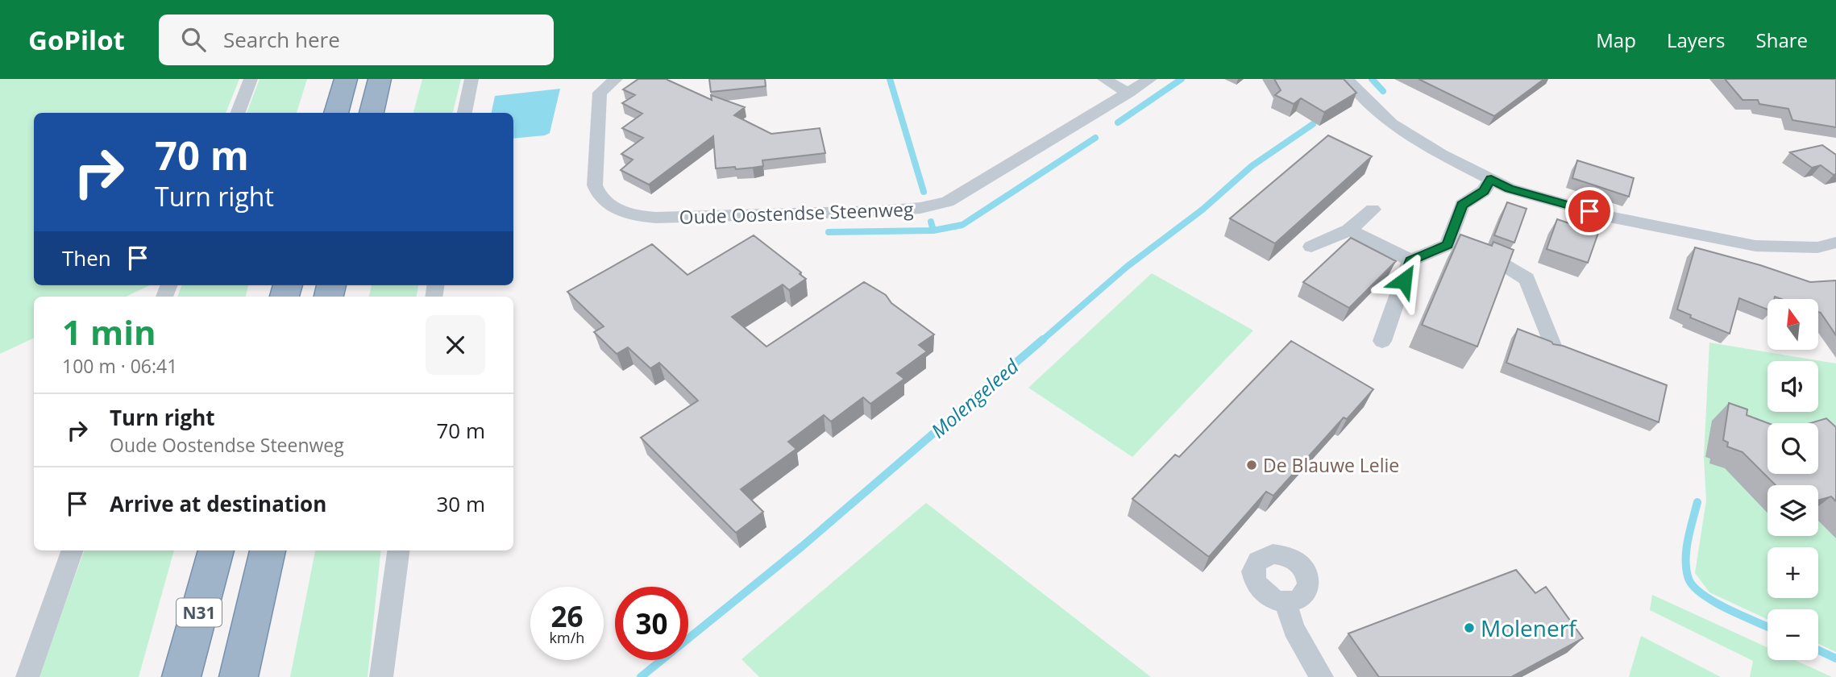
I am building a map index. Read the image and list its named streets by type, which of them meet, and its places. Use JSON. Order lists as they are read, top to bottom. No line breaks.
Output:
{"streets":{"highway":["N31"],"street":["Oude Oostendse Steenweg"]},"water":["Molengeleed"],"places":["De Blauwe Lelie","Molenerf"],"north":"top","page":{"header":"GoPilot","search":"Search here","nav":["Map","Layers","Share"],"turn":["70 m","Turn right"],"then":"Then","heading":["1 min","100 m · 06:41"],"map_buttons":["+","−"],"list":[{"name":"Turn right","note":"Oude Oostendse Steenweg","value":"70 m"},{"name":"Arrive at destination","value":"30 m"}],"speed":"26 km/h","limit":"30"}}
